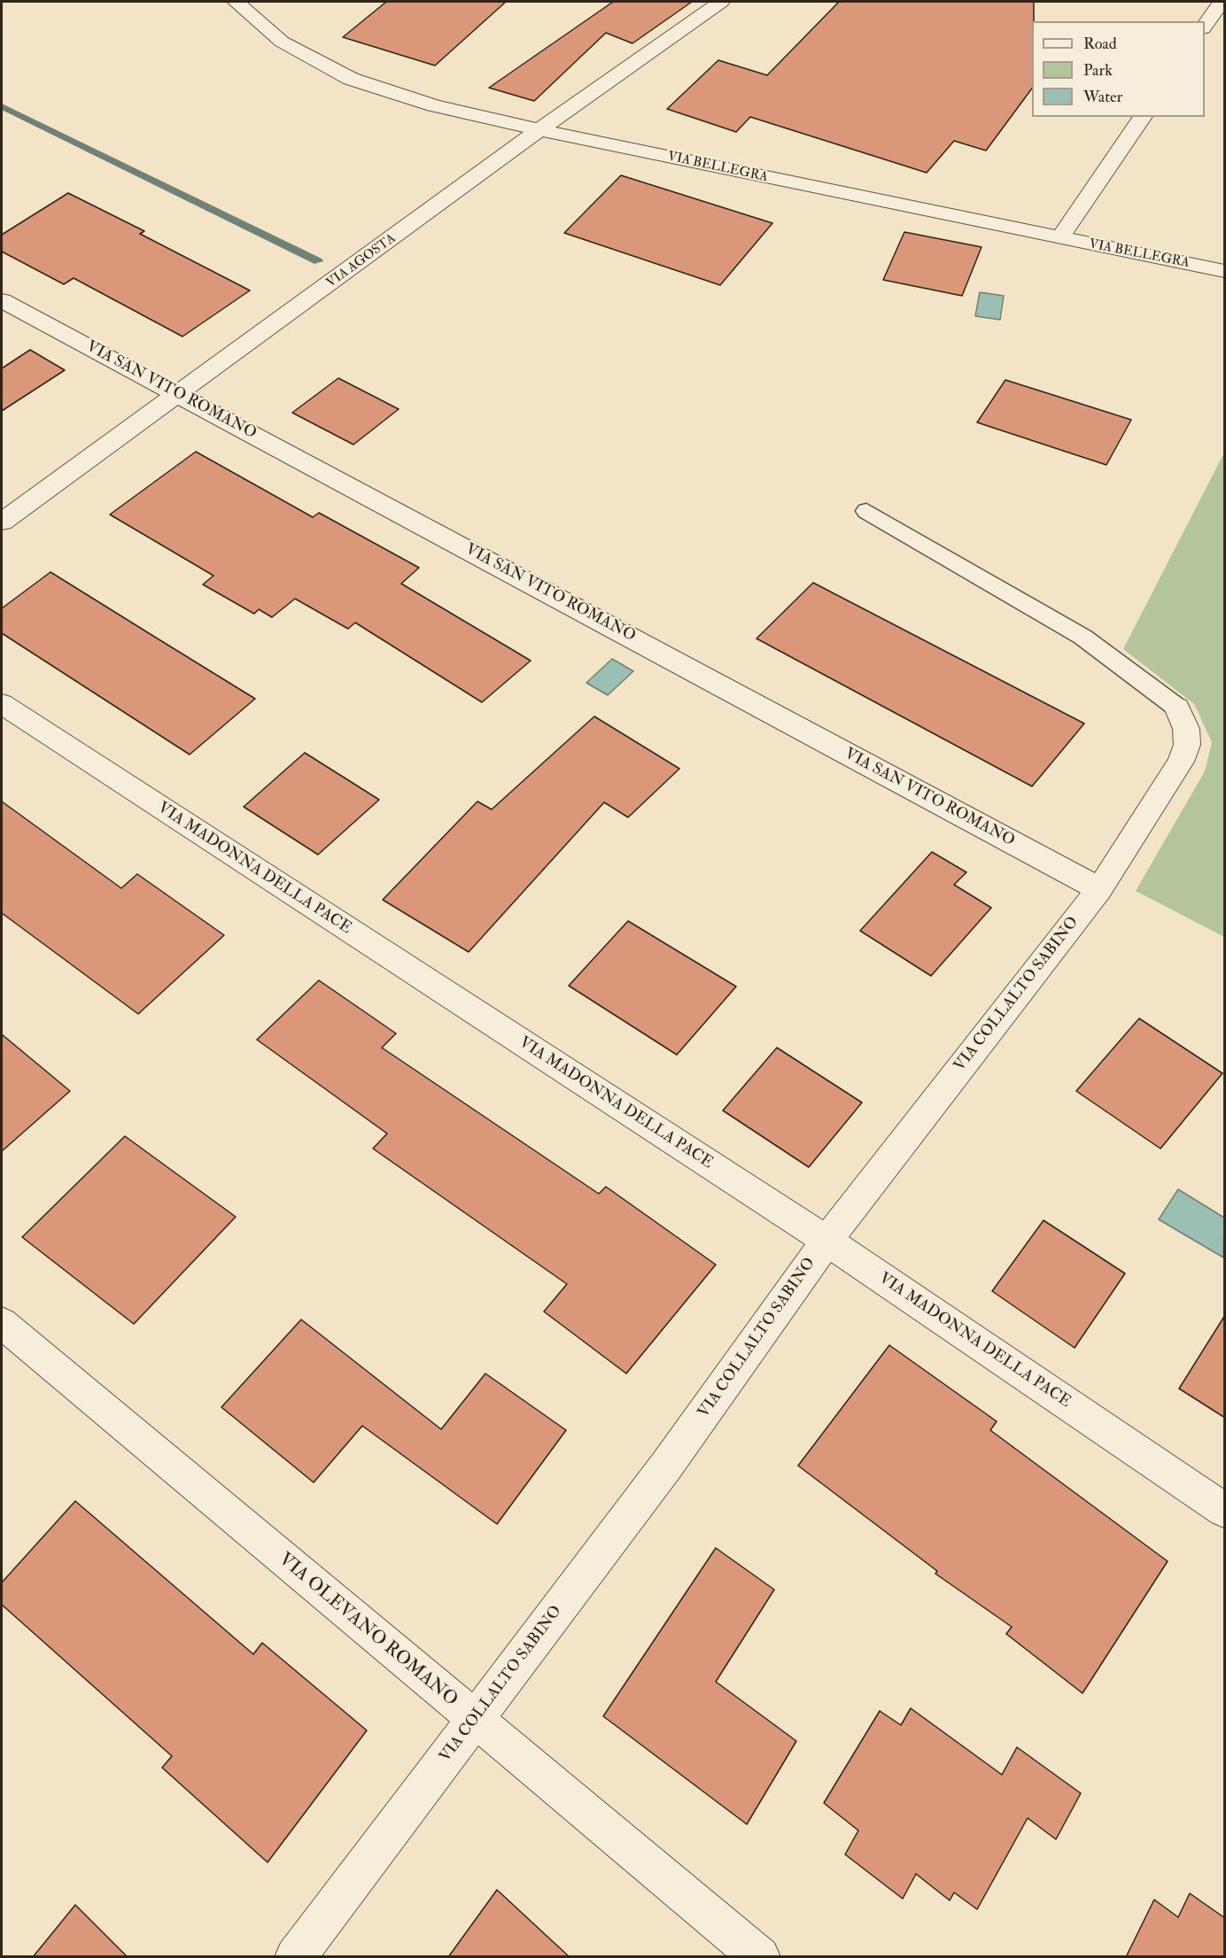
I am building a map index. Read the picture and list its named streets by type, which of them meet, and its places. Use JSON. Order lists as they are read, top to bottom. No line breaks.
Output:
{"streets":{"street":["VIA BELLEGRA","VIA AGOSTA","VIA SAN VITO ROMANO","VIA MADONNA DELLA PACE","VIA COLLALTO SABINO","VIA OLEVANO ROMANO"]},"crossings":[["VIA BELLEGRA","VIA AGOSTA"],["VIA AGOSTA","VIA SAN VITO ROMANO"],["VIA SAN VITO ROMANO","VIA COLLALTO SABINO"],["VIA MADONNA DELLA PACE","VIA COLLALTO SABINO"],["VIA COLLALTO SABINO","VIA OLEVANO ROMANO"]],"legend":["Road","Park","Water"]}
